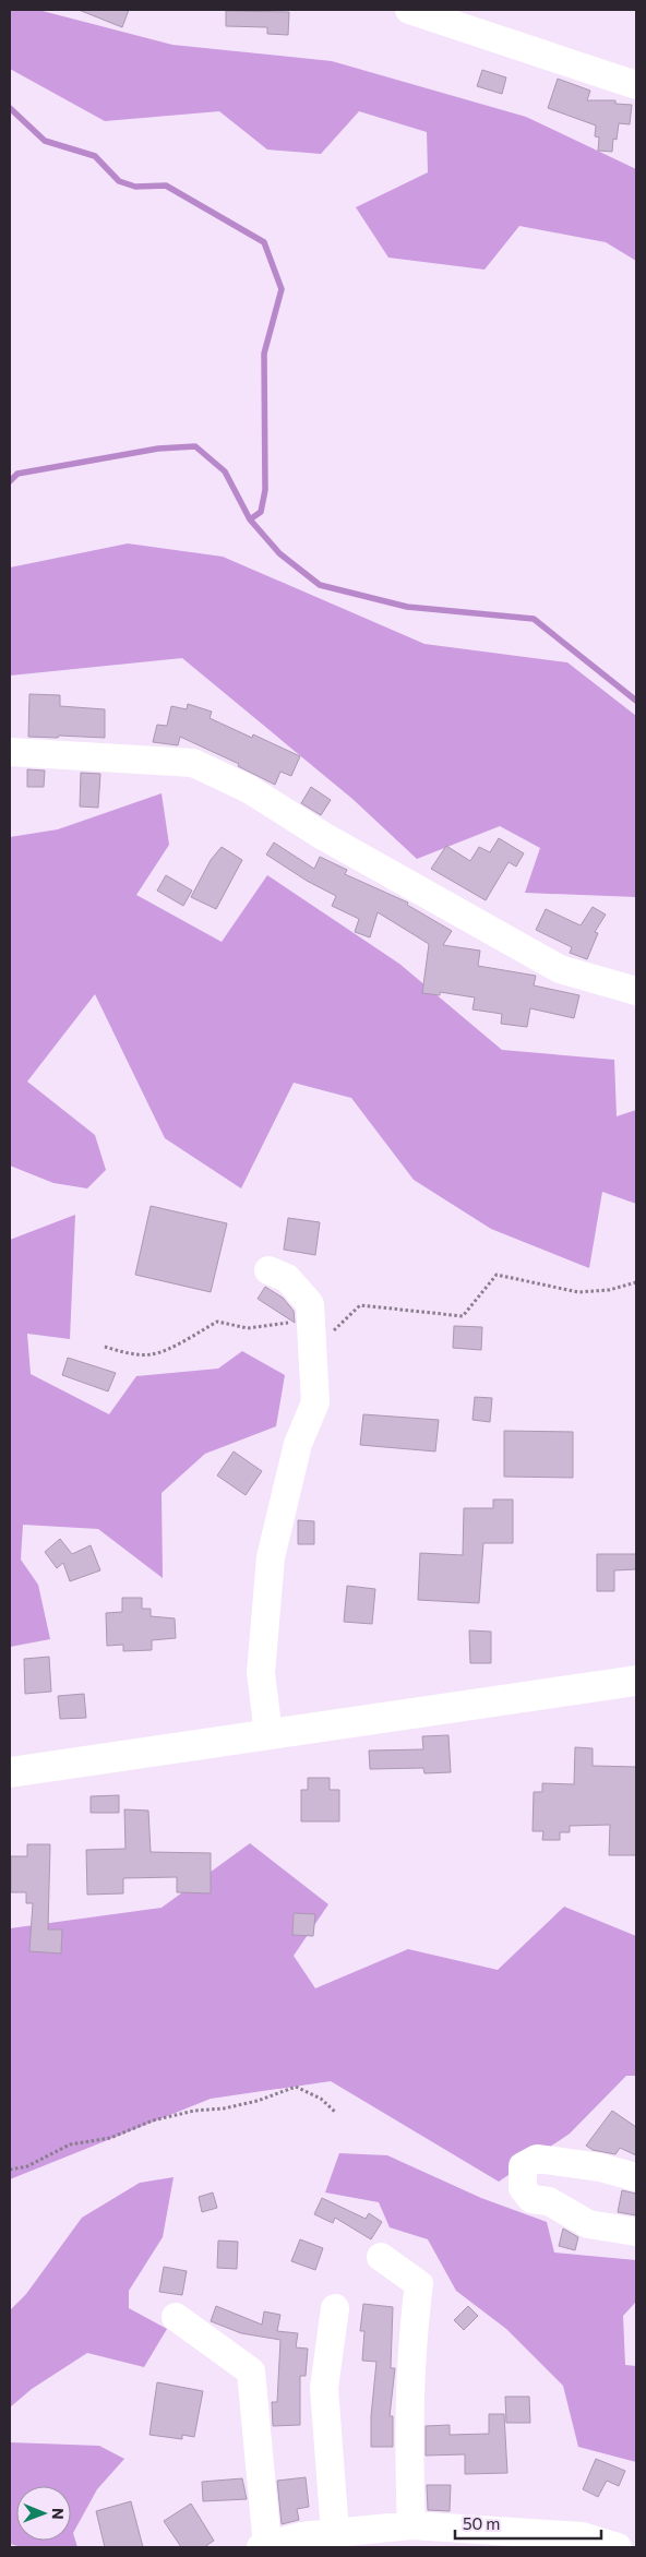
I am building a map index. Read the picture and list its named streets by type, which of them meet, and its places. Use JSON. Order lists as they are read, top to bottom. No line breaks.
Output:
{"scale_bar":"50 m","north":"right"}
